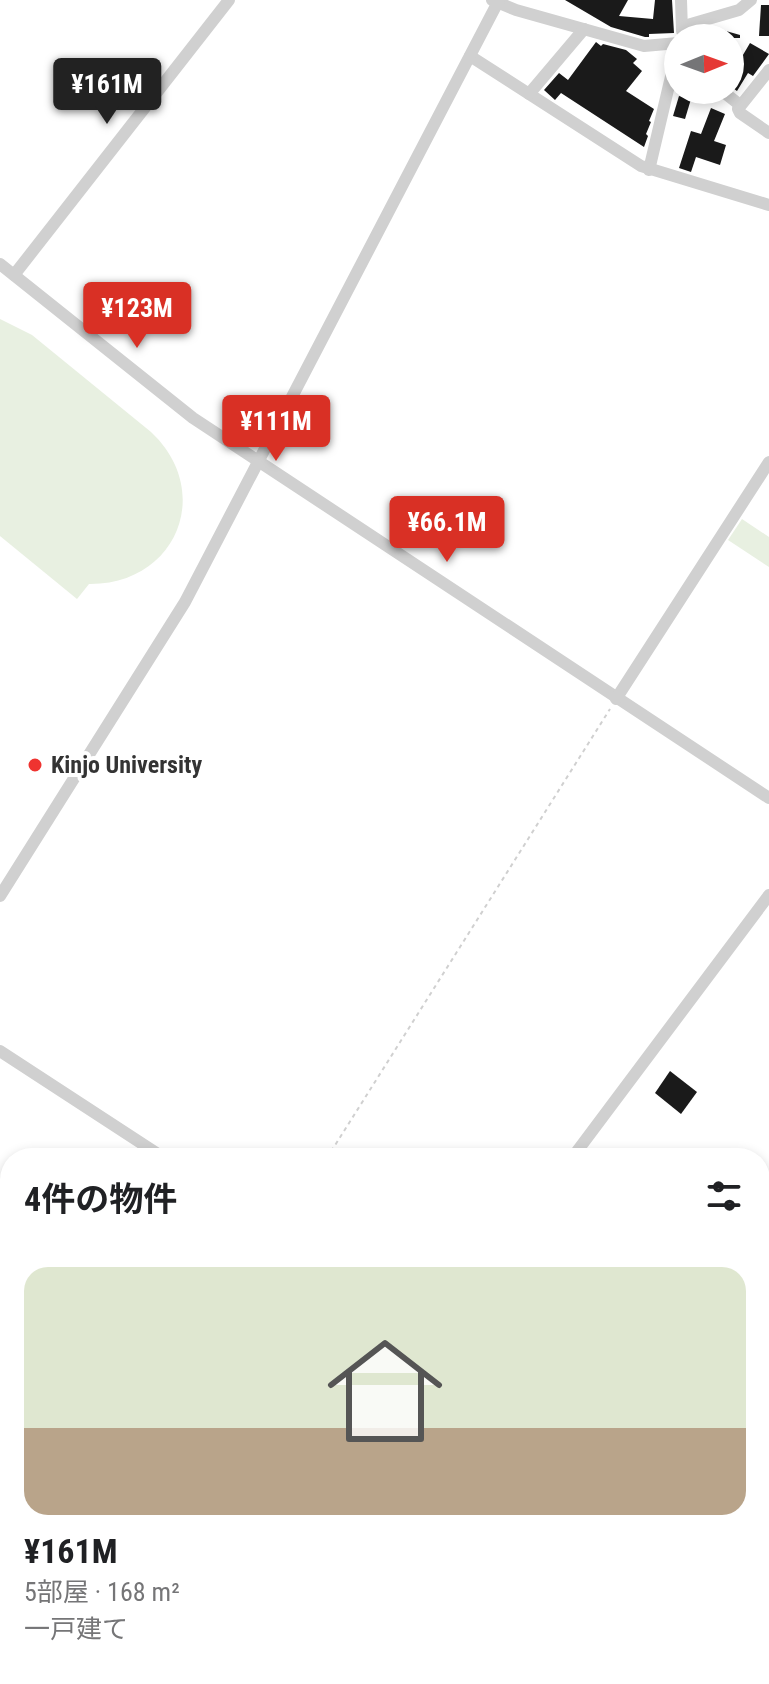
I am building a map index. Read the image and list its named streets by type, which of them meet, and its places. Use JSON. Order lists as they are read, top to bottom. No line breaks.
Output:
{"places":["Kinjo University"],"north":"right","page":{"price":["¥161M","¥123M","¥111M","¥66.1M"],"heading":"4件の物件","list":[{"name":"¥161M","note":"5部屋 · 168 m² · 一戸建て"}]}}
